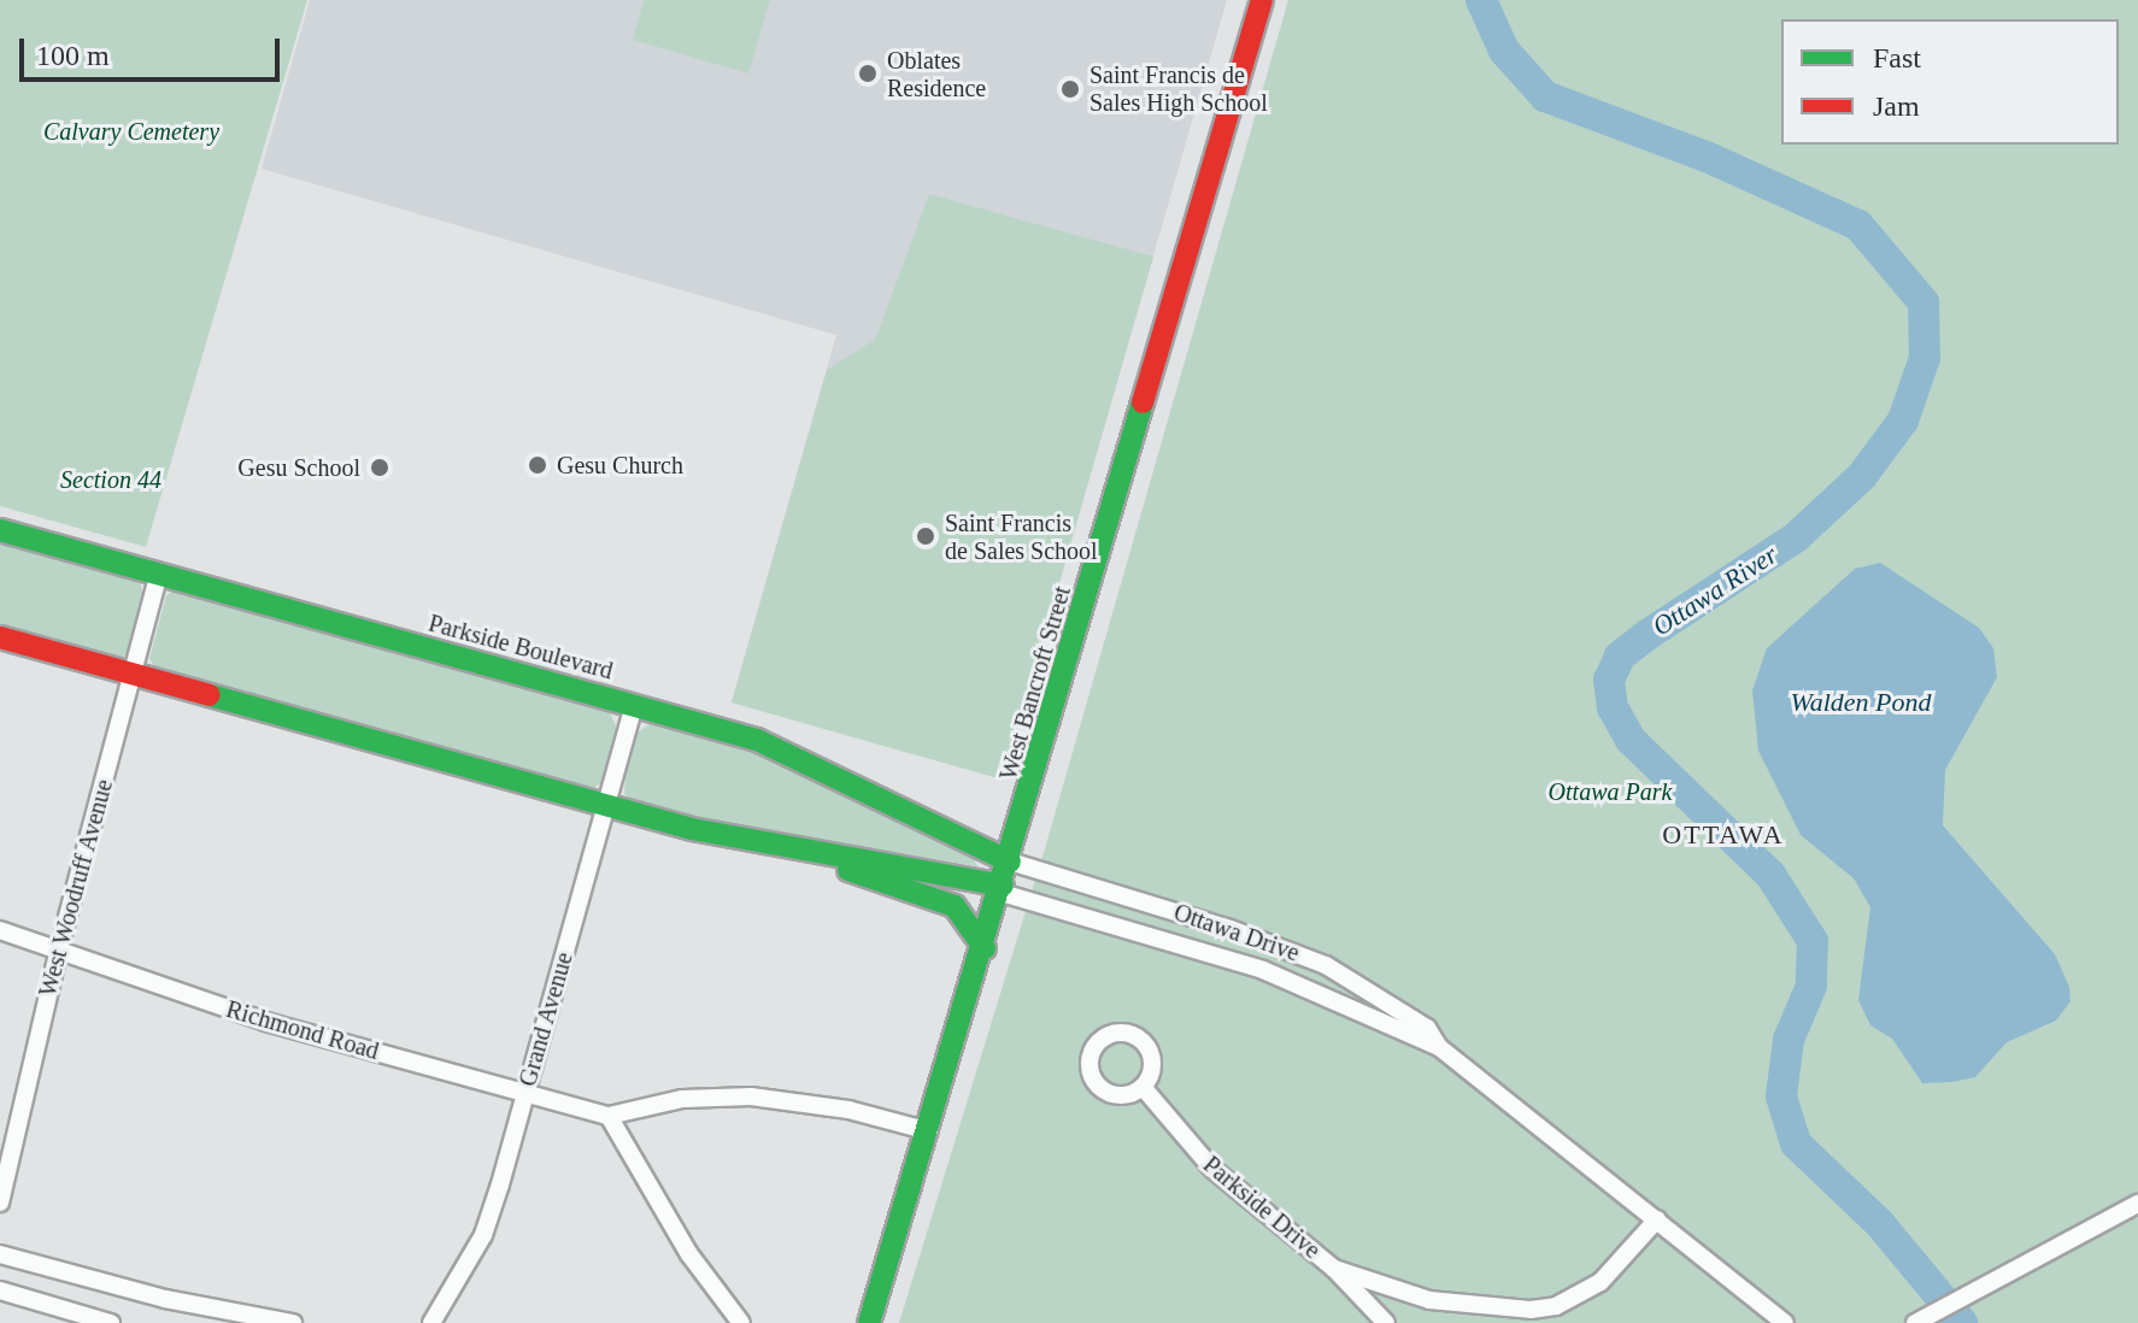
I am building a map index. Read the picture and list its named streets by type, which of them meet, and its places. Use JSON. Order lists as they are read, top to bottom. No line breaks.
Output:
{"streets":{"street":["Parkside Boulevard","West Bancroft Street","West Woodruff Avenue","Ottawa Drive","Grand Avenue","Richmond Road","Parkside Drive"]},"crossings":[["Parkside Boulevard","West Bancroft Street"],["Parkside Boulevard","West Woodruff Avenue"],["Parkside Boulevard","Ottawa Drive"],["Parkside Boulevard","Grand Avenue"],["West Bancroft Street","Ottawa Drive"],["West Bancroft Street","Richmond Road"],["West Woodruff Avenue","Richmond Road"],["Grand Avenue","Richmond Road"]],"districts":["OTTAWA"],"water":["Ottawa River","Walden Pond"],"parks":["Calvary Cemetery","Section 44","Ottawa Park"],"places":["Oblates Residence","Saint Francis de Sales High School","Gesu Church","Gesu School","Saint Francis de Sales School"],"legend":["Fast","Jam"],"scale_bar":"100 m"}
